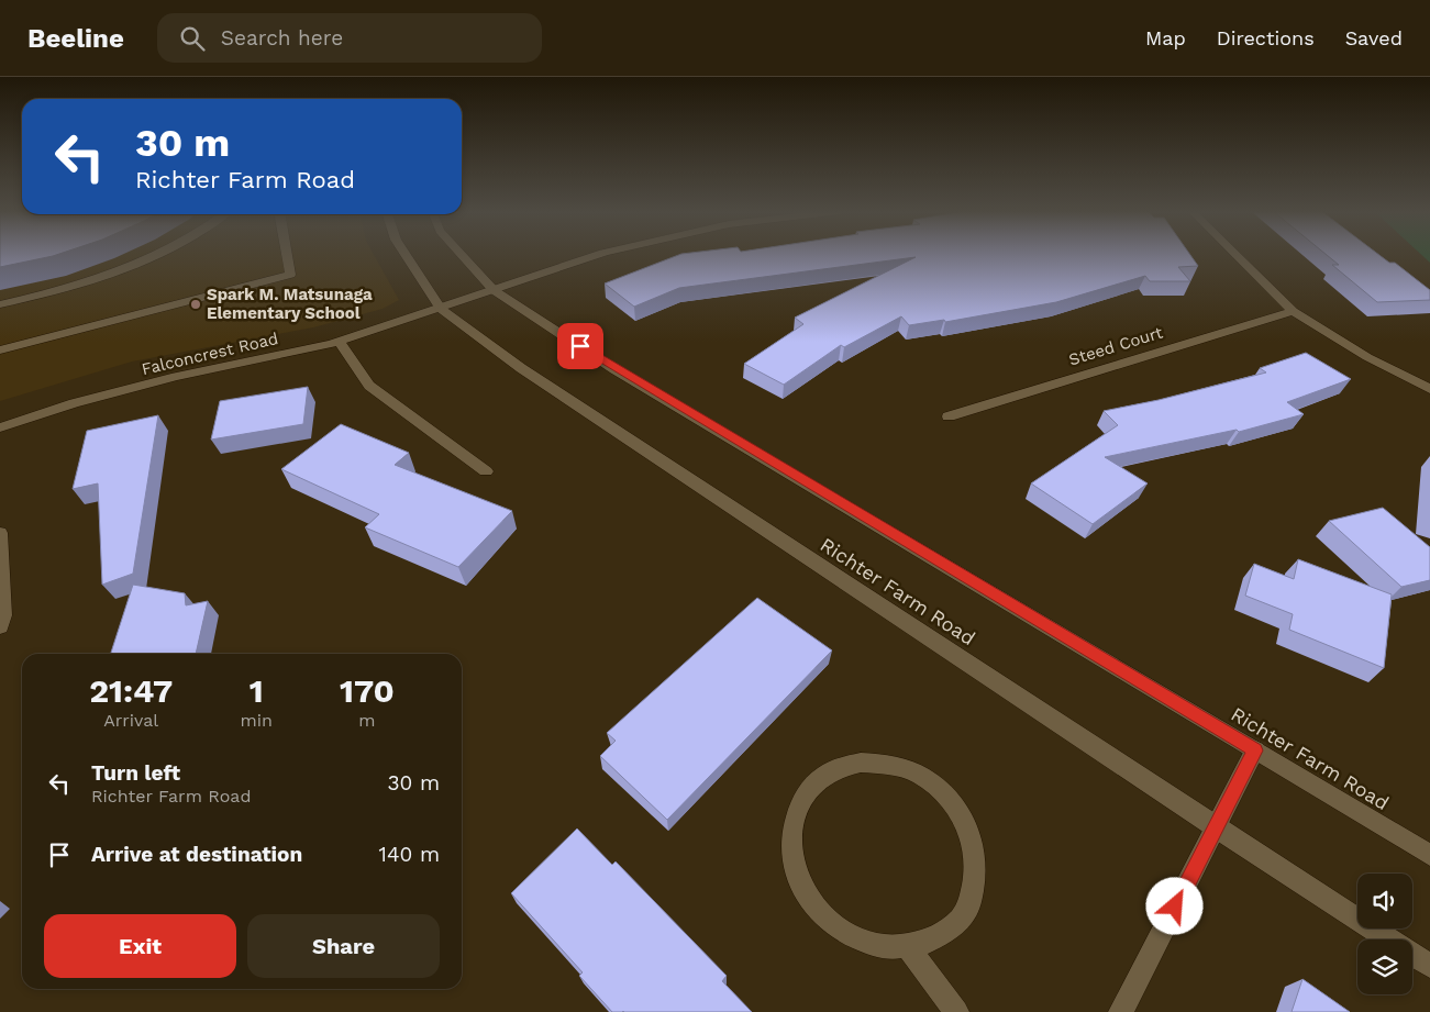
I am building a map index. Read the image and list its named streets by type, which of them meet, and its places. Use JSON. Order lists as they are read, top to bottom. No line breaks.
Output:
{"streets":{"street":["Steed Court","Falconcrest Road","Richter Farm Road"]},"crossings":[["Falconcrest Road","Richter Farm Road"]],"places":["Spark M. Matsunaga Elementary School"],"page":{"header":"Beeline","search":"Search here","nav":["Map","Directions","Saved"],"turn":["30 m","Richter Farm Road"],"eta":["21:47","Arrival","1","min","170","m"],"list":[{"name":"Turn left","note":"Richter Farm Road","value":"30 m"},{"name":"Arrive at destination","value":"140 m"}],"buttons":["Exit","Share"]}}
